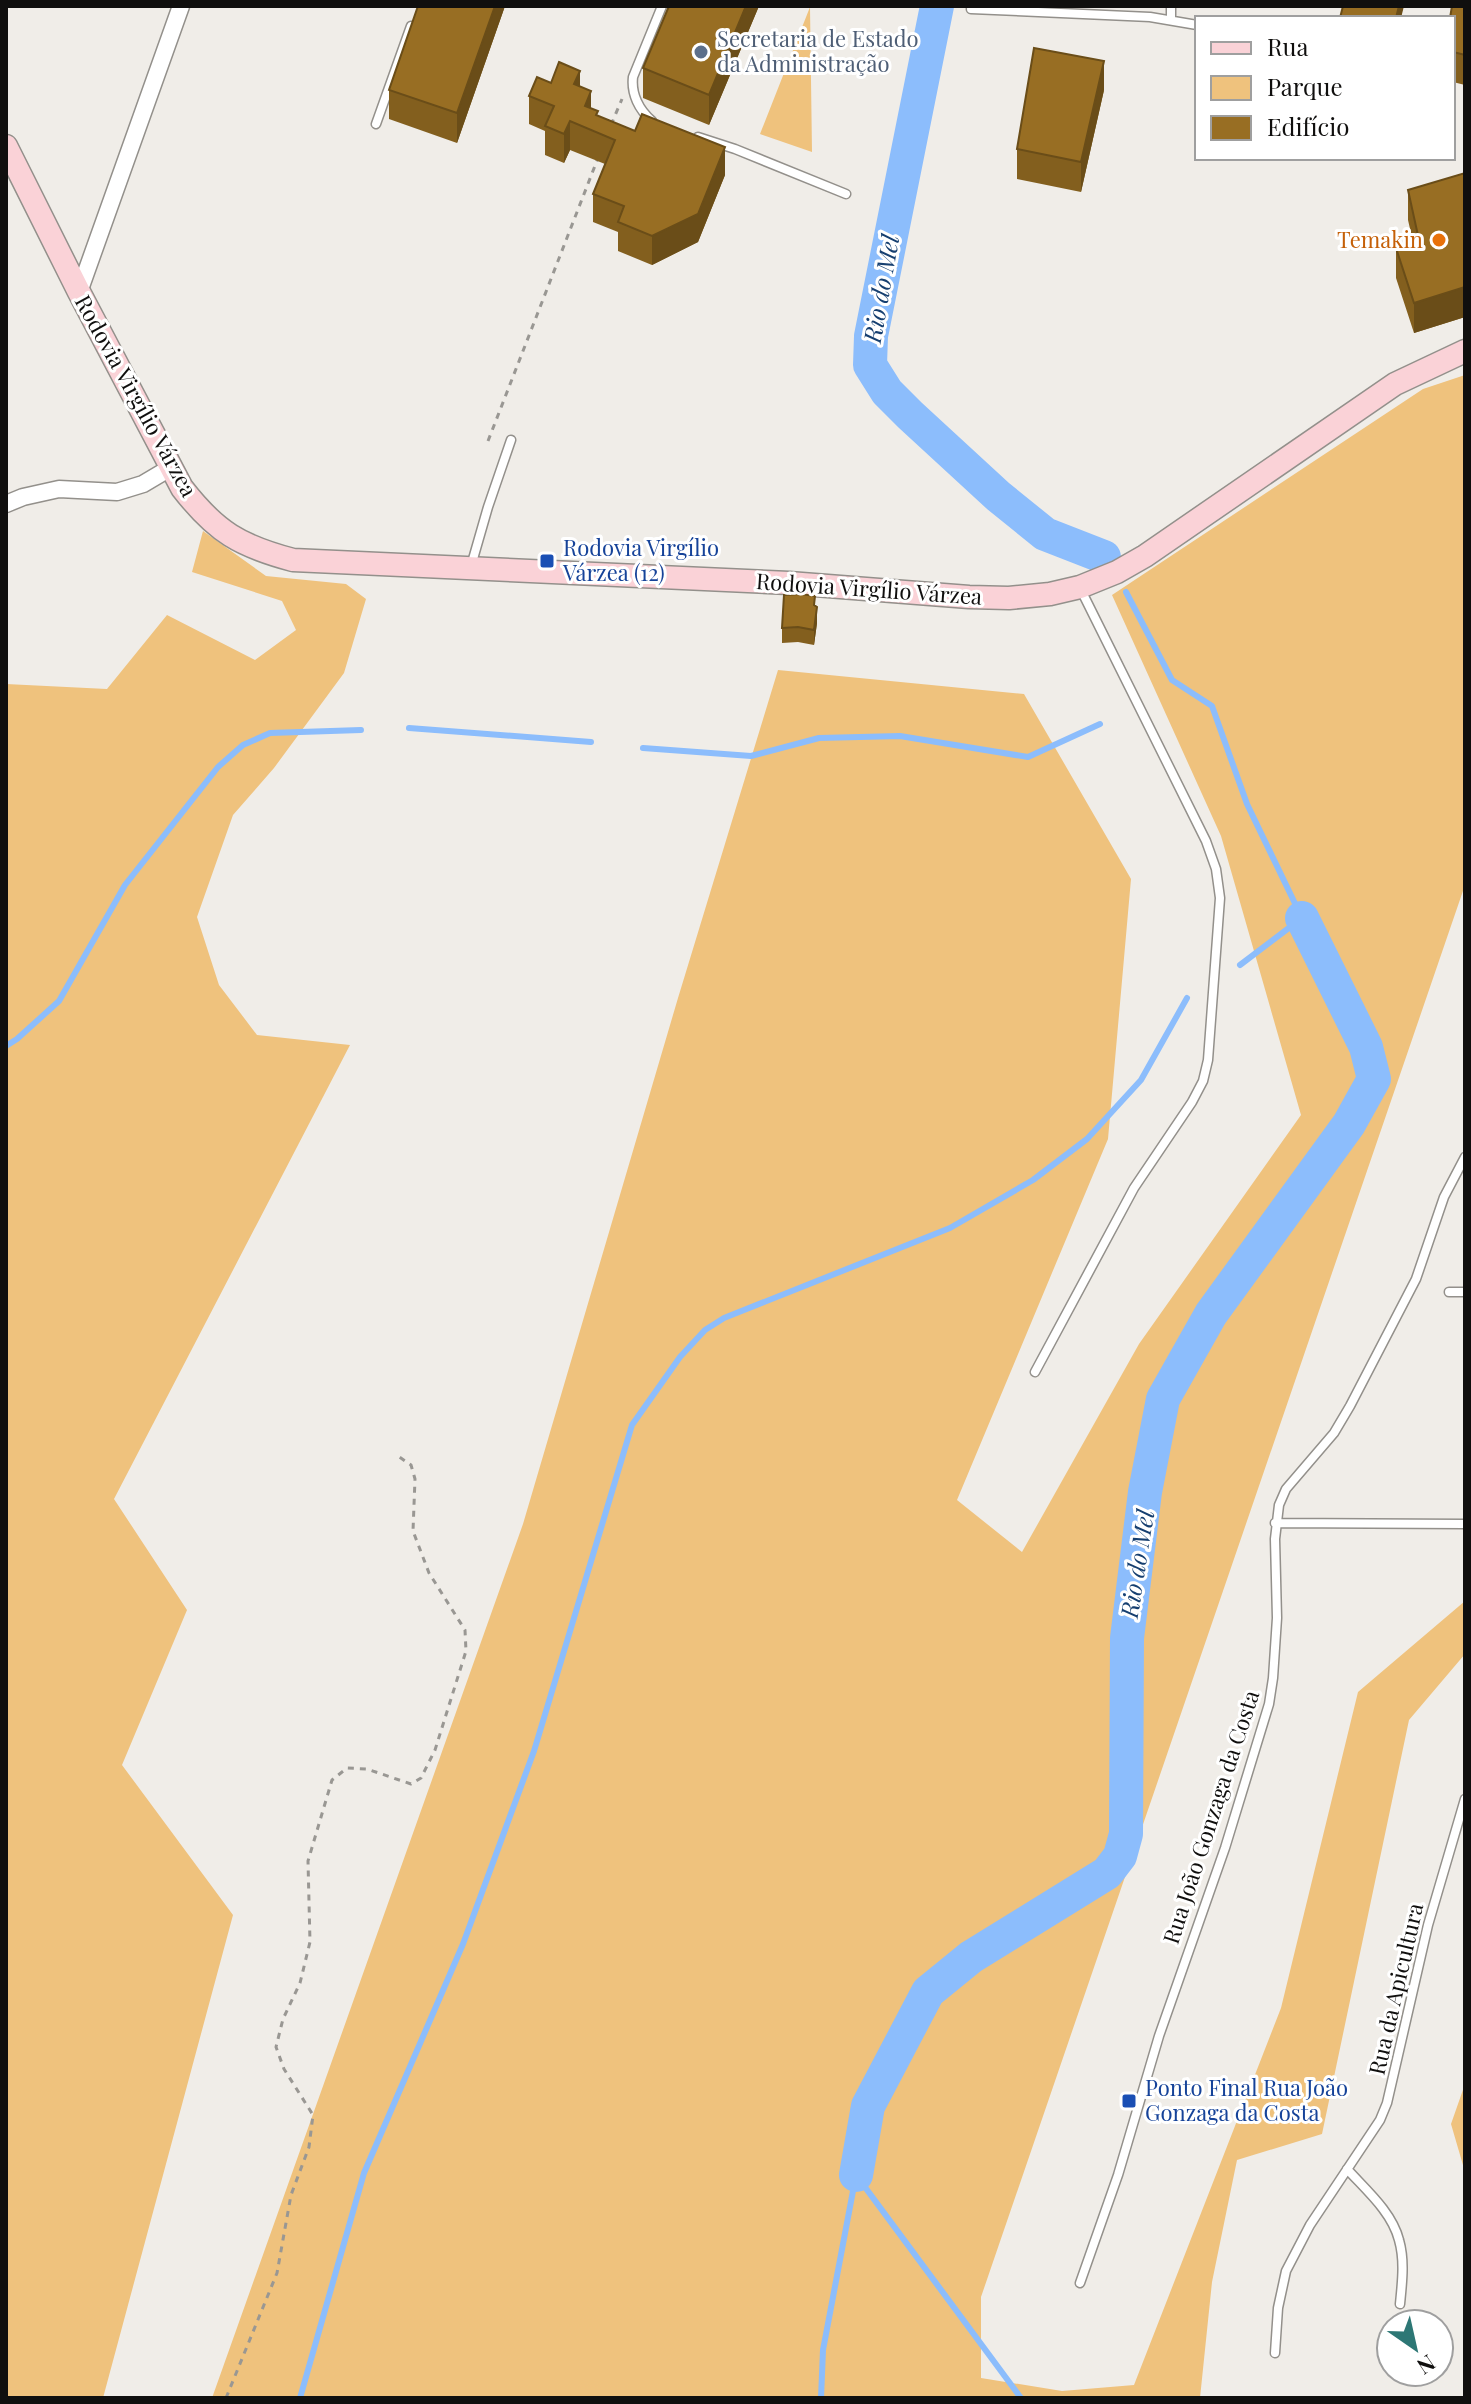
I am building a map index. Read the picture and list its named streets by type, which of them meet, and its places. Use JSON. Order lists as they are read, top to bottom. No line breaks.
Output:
{"streets":{"main road":["Rodovia Virgílio Várzea"],"lane":["Rua João Gonzaga da Costa","Rua da Apicultura"]},"water":["Rio do Mel"],"places":{"other":["Secretaria de Estado da Administração","Temakin"],"transit":["Rodovia Virgílio Várzea (12)","Ponto Final Rua João Gonzaga da Costa"]},"legend":["Rua","Parque","Edifício"],"north":"bottom right"}
